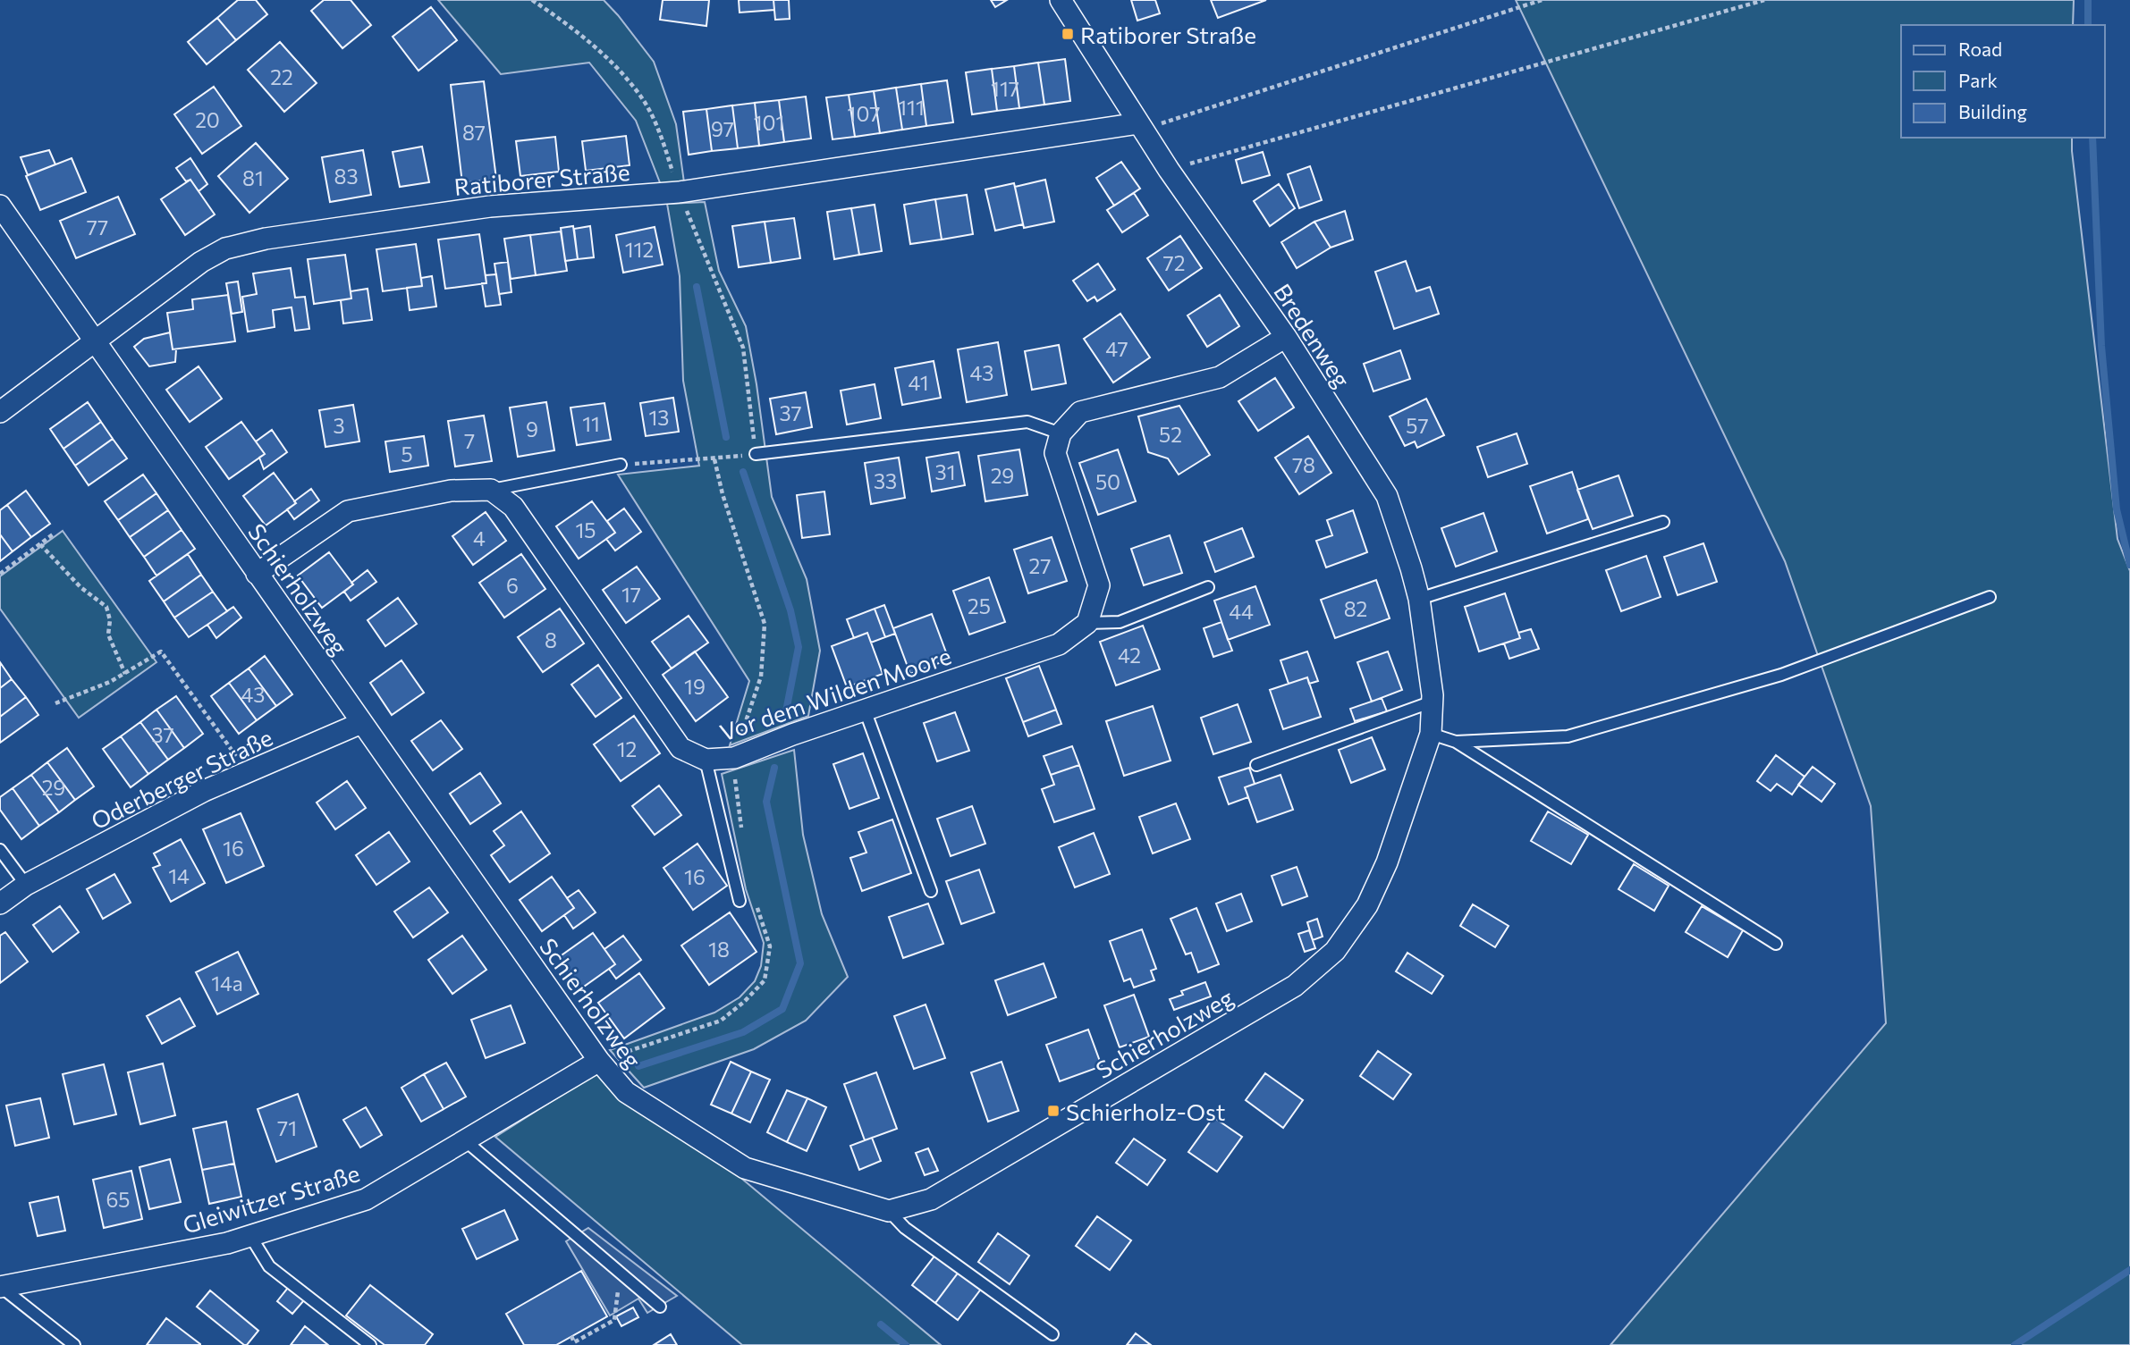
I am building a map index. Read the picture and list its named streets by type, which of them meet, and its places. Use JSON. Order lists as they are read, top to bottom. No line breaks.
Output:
{"streets":{"street":["Ratiborer Straße","Bredenweg","Schierholzweg","Vor dem Wilden Moore","Oderberger Straße","Gleiwitzer Straße"]},"crossings":[["Ratiborer Straße","Bredenweg"],["Ratiborer Straße","Schierholzweg"],["Bredenweg","Schierholzweg"],["Schierholzweg","Oderberger Straße"],["Schierholzweg","Gleiwitzer Straße"]],"places":{"transit":["Ratiborer Straße","Schierholz-Ost"]},"house_numbers":["22","117","111","107","20","101","97","87","83","81","77","112","72","47","43","41","37","13","11","3","57","9","52","7","5","78","31","29","33","50","15","4","27","6","17","25","82","44","8","42","19","43","37","12","29","16","14","16","18","14a","71","65"],"legend":["Road","Park","Building"]}
